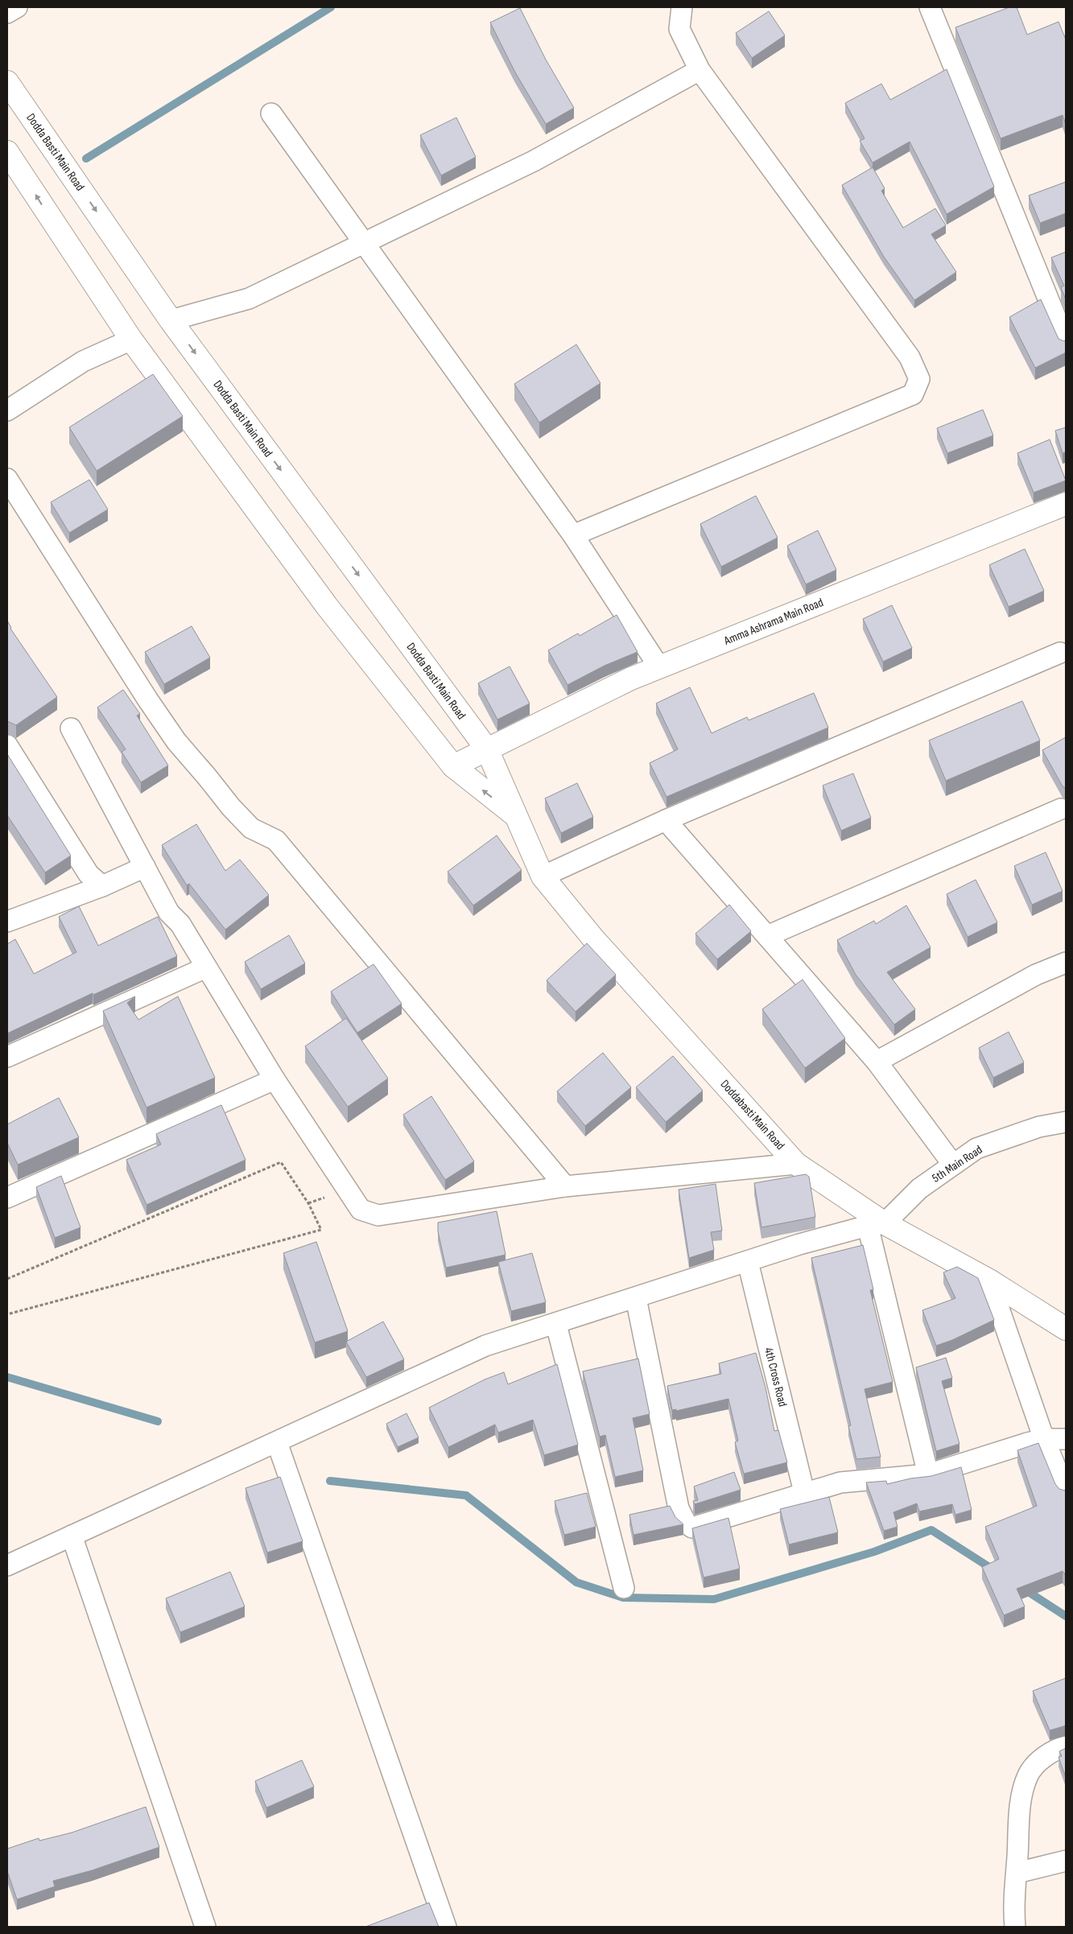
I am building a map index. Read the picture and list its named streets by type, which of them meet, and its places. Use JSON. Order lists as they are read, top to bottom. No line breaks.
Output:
{"streets":{"street":["Dodda Basti Main Road","Amma Ashrama Main Road","Doddabasti Main Road","5th Main Road","4th Cross Road"]},"crossings":[["Dodda Basti Main Road","Amma Ashrama Main Road"],["Dodda Basti Main Road","Doddabasti Main Road"],["Doddabasti Main Road","5th Main Road"]]}
